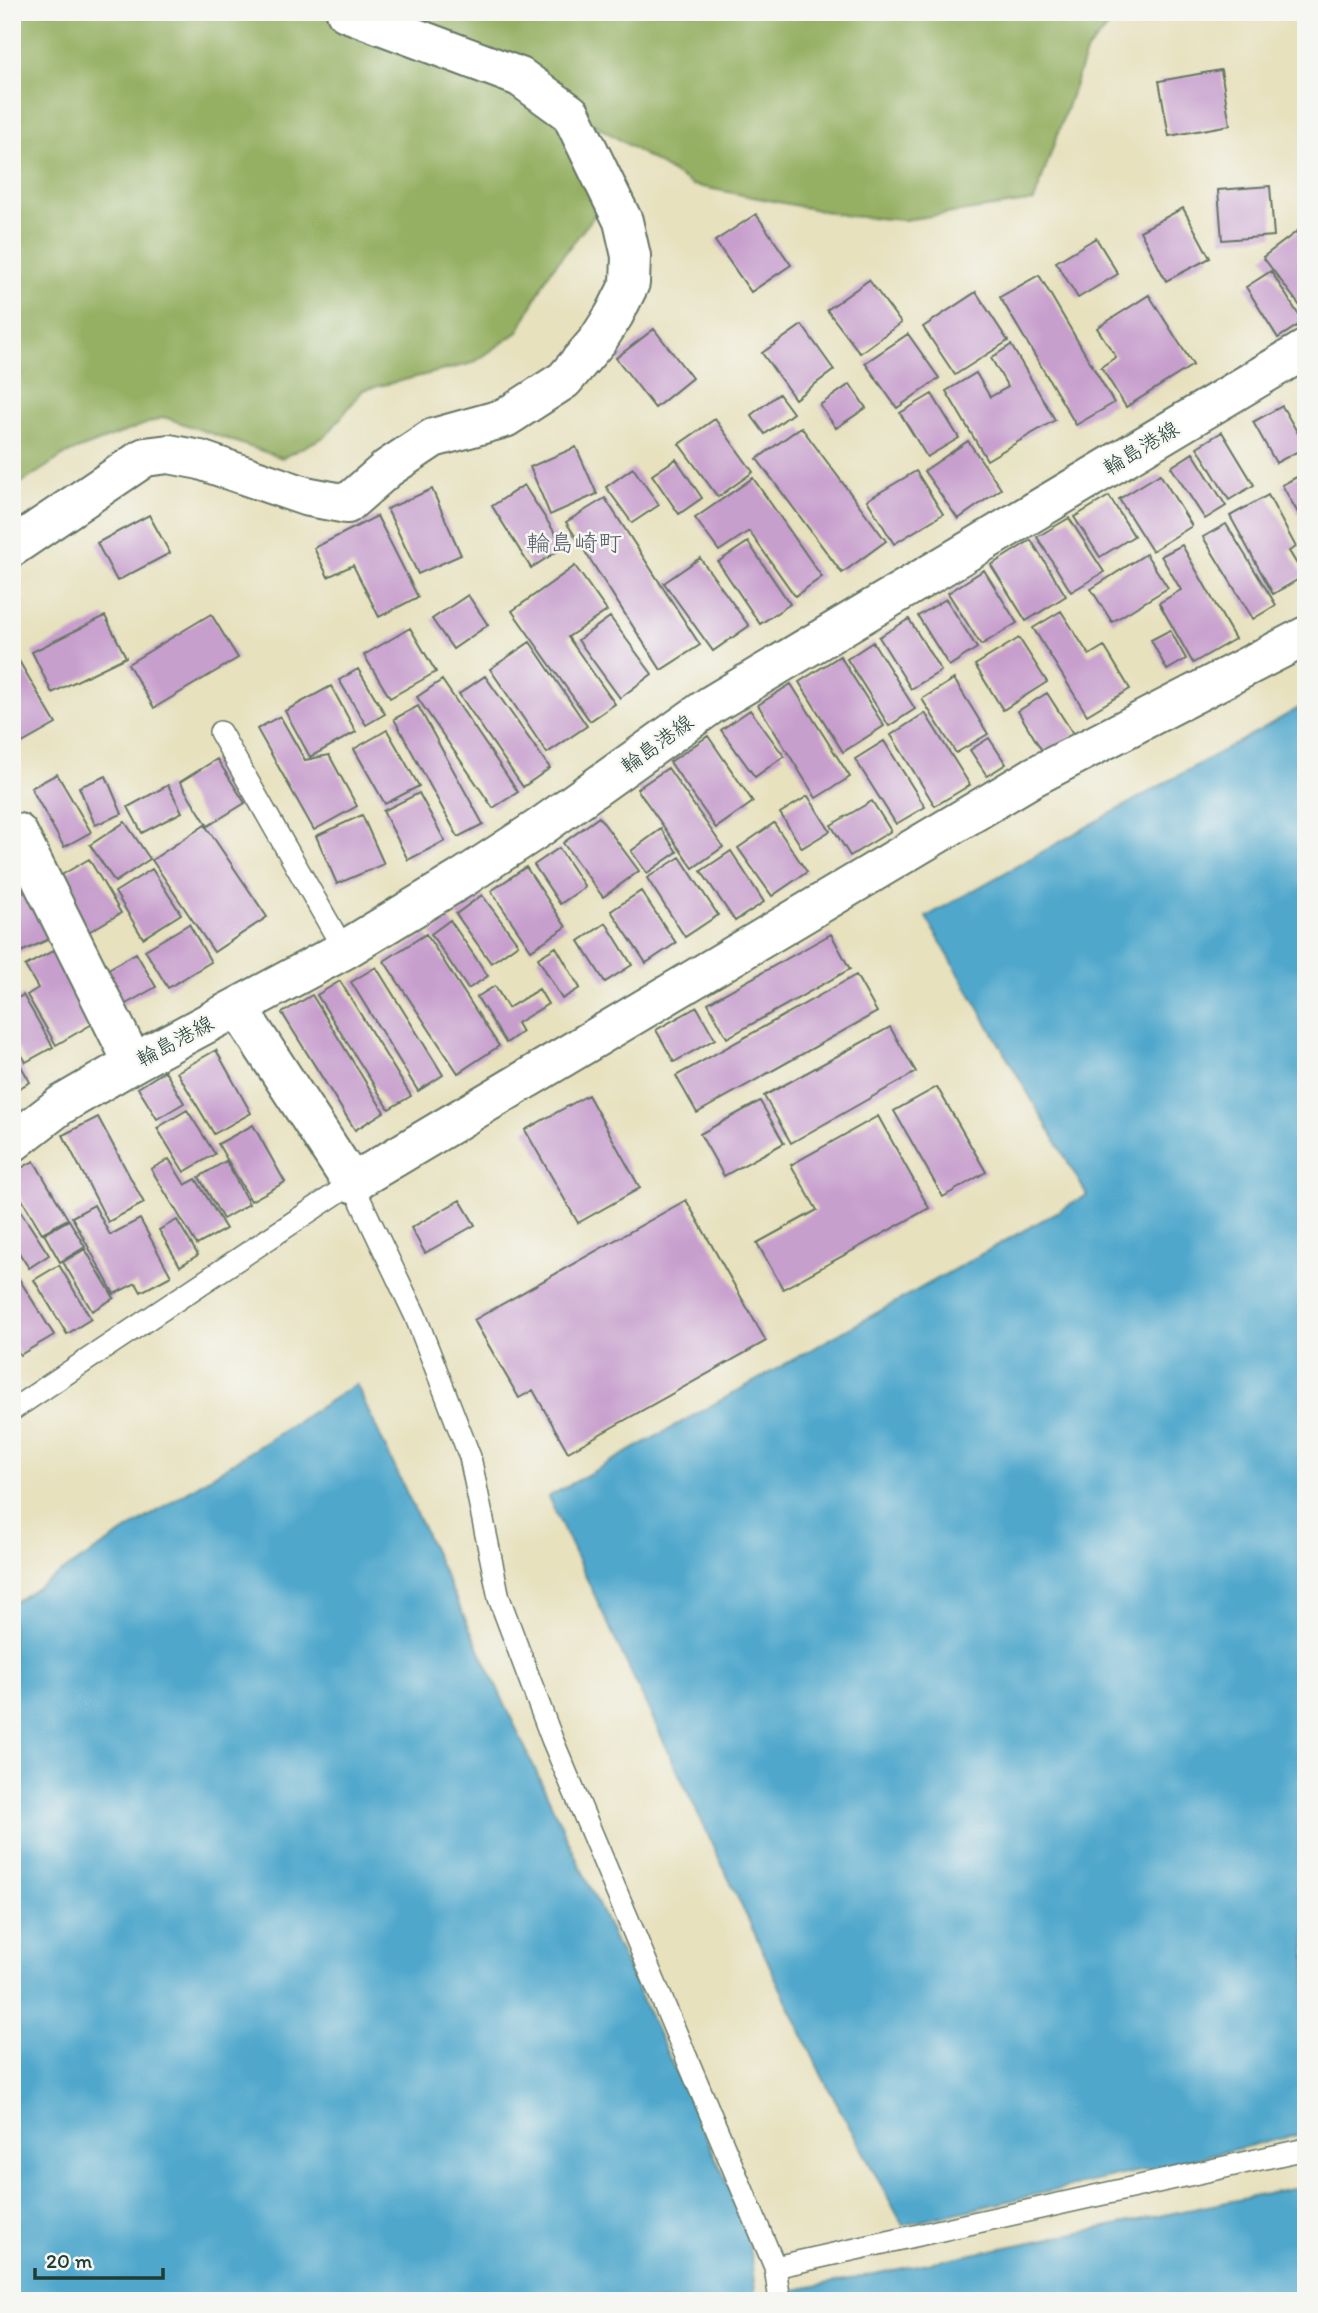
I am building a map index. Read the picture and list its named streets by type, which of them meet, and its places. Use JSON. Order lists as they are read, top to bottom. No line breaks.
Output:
{"streets":{"street":["輪島港線"]},"districts":["輪島崎町"],"scale_bar":"20 m"}
